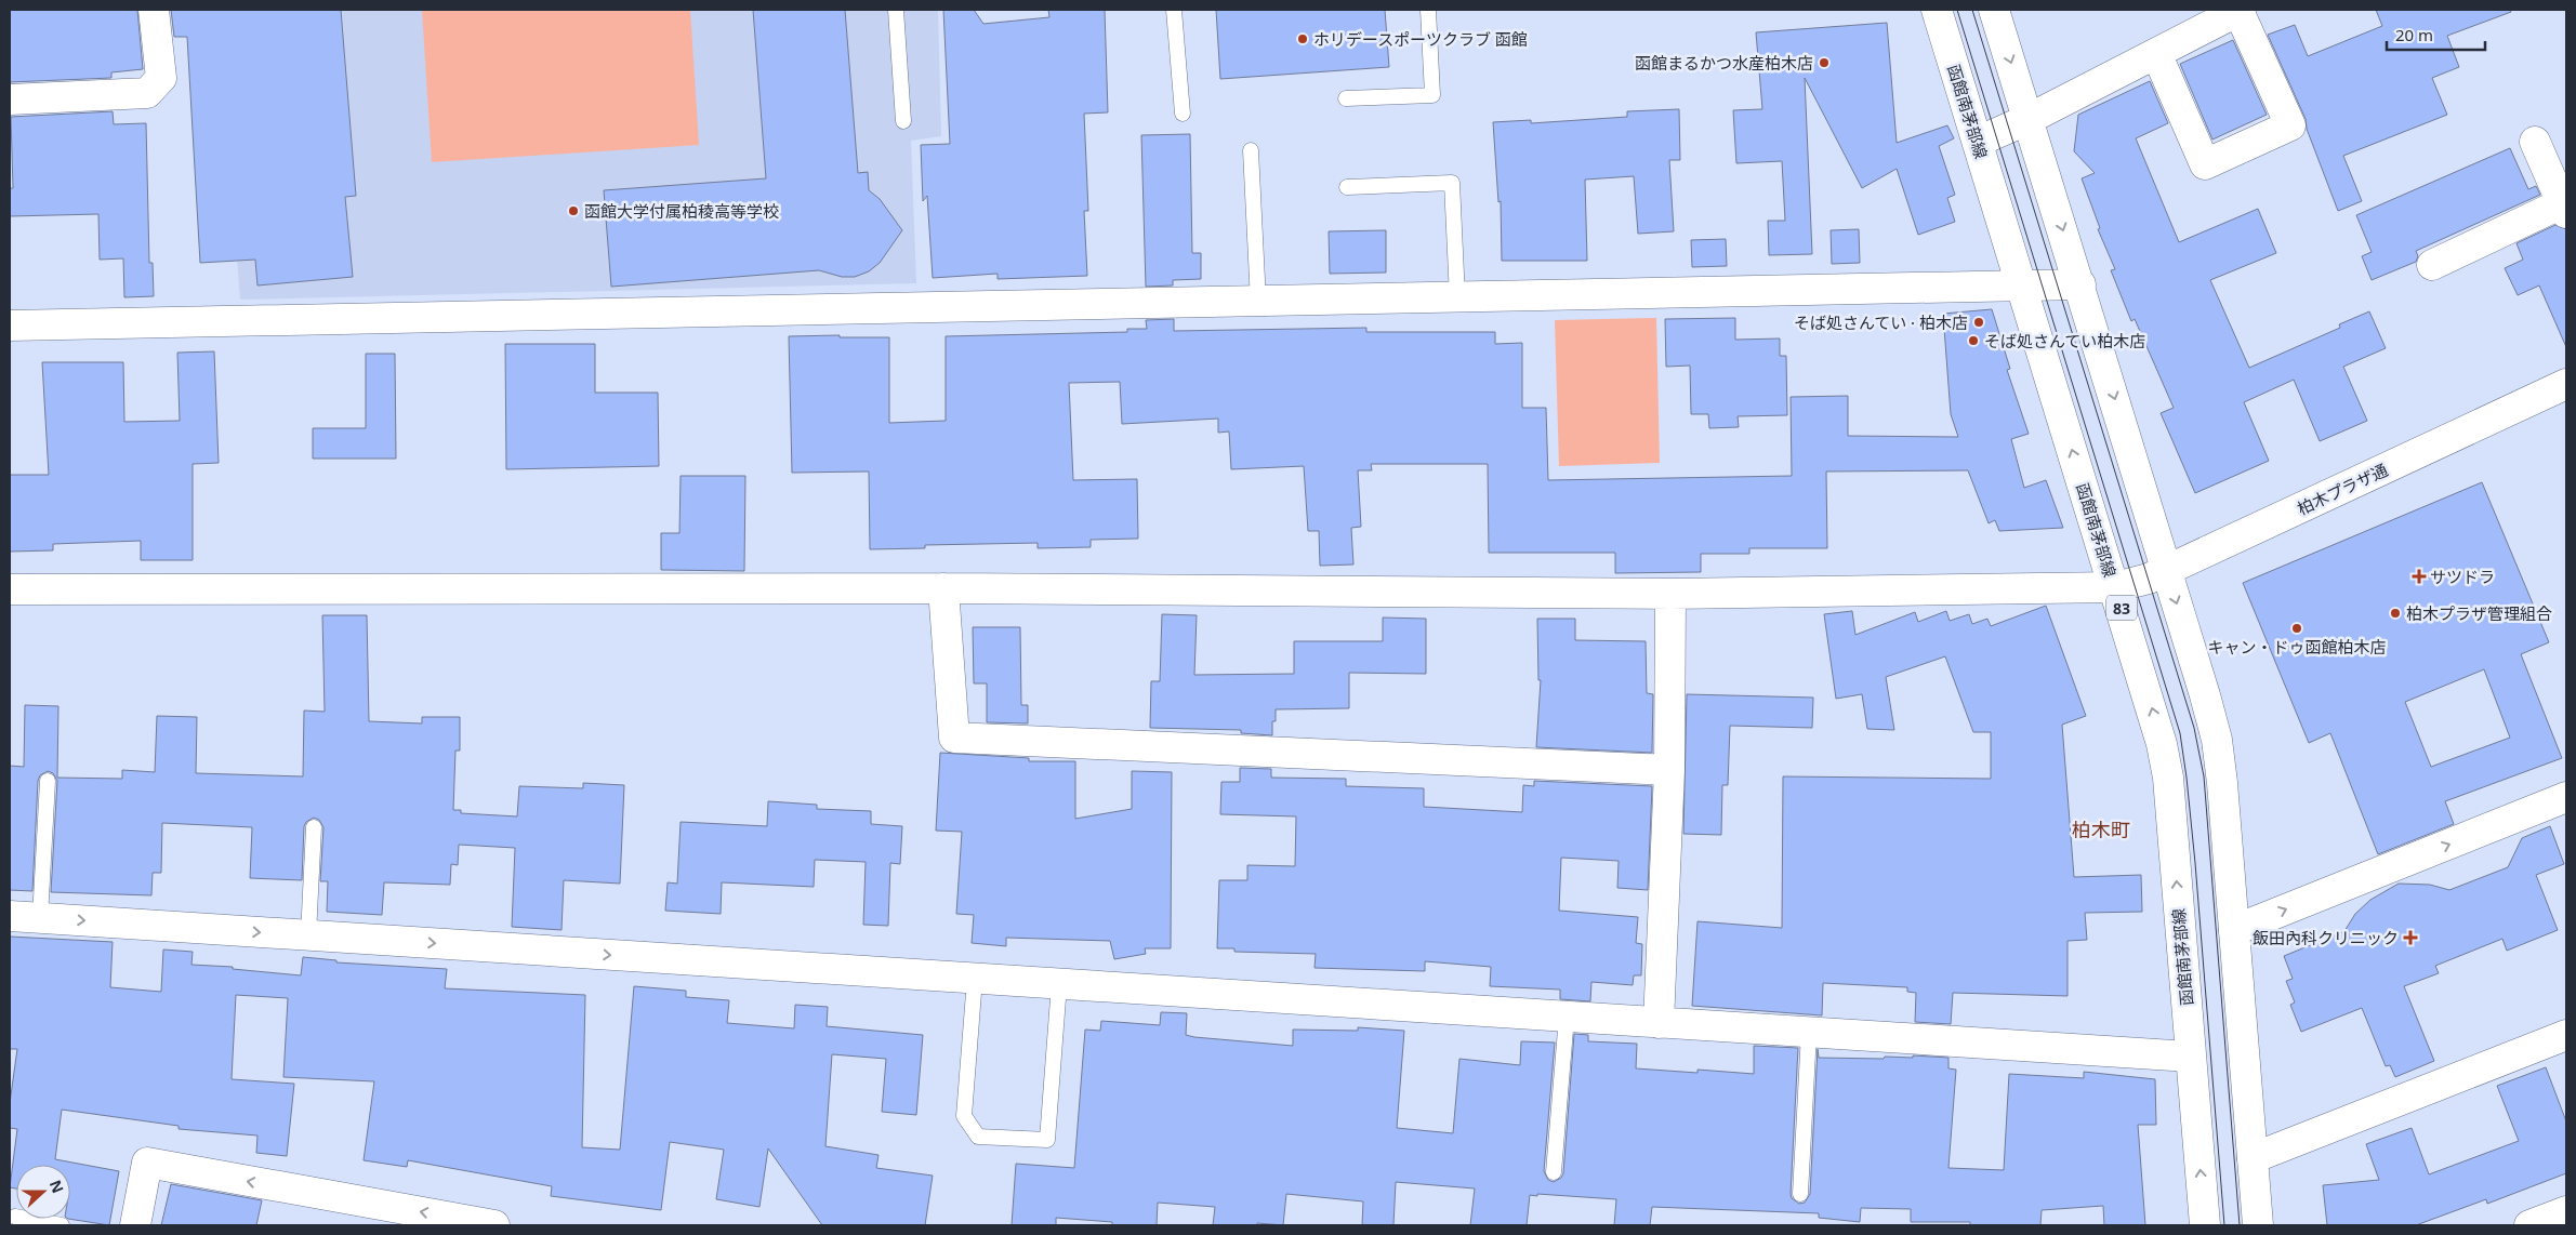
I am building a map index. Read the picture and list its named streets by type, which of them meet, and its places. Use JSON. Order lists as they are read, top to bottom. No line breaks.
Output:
{"streets":{"street":["函館南茅部線","柏木プラザ通","83"]},"crossings":[["函館南茅部線","柏木プラザ通"]],"districts":["柏木町"],"places":{"other":["ホリデースポーツクラブ 函館","函館まるかつ水産柏木店","函館大学付属柏稜高等学校","そば処さんてい · 柏木店","そば処さんてい柏木店","柏木プラザ管理組合","キャン・ドゥ函館柏木店"],"health":["サツドラ","飯田內科クリニック"]},"scale_bar":"20 m","north":"right"}
